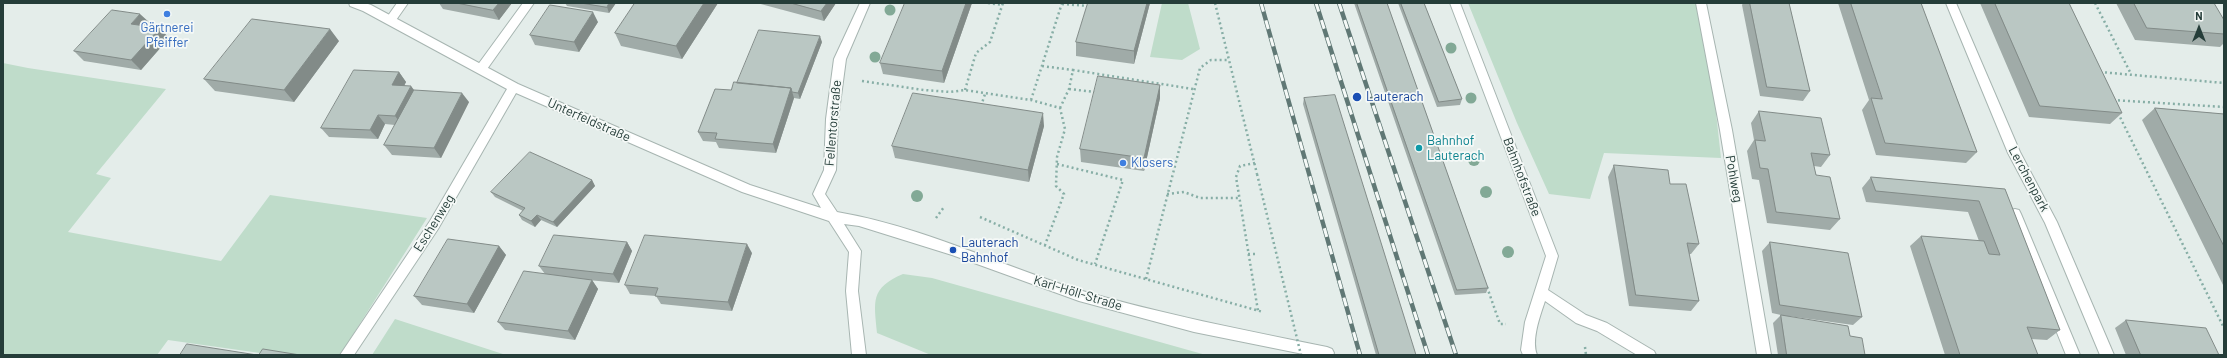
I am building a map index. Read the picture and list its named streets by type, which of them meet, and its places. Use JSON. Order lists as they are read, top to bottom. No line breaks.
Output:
{"streets":{"street":["Unterfeldstraße","Fellentorstraße","Bahnhofstraße","Pohlweg","Lerchenpark","Eschenweg","Karl-Höll-Straße"]},"crossings":[["Unterfeldstraße","Fellentorstraße"],["Unterfeldstraße","Eschenweg"],["Unterfeldstraße","Karl-Höll-Straße"],["Fellentorstraße","Karl-Höll-Straße"]],"places":["Gärtnerei Pfeiffer","Lauterach","Bahnhof Lauterach","Klosers","Lauterach Bahnhof"],"north":"top"}
